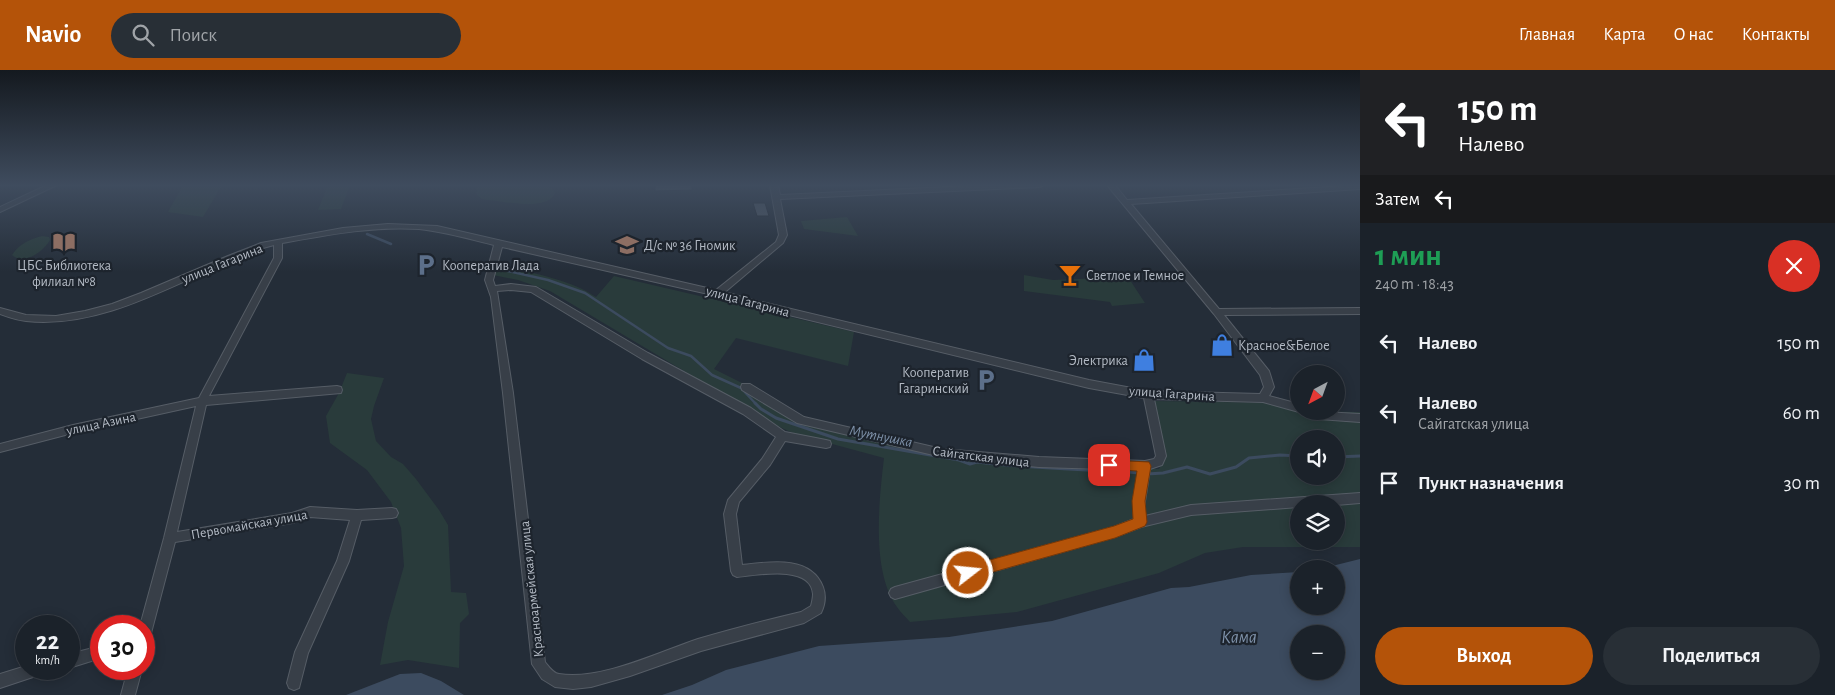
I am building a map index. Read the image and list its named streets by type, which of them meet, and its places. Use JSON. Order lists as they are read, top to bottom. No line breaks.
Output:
{"streets":{"street":["улица Гагарина","улица Азина","Сайгатская улица","Первомайская улица","Красноармейская улица"]},"crossings":[["улица Гагарина","Первомайская улица"],["улица Азина","Первомайская улица"]],"water":["Мутнушка","Кама"],"places":{"library":["ЦБС Библиотека филиал №8"],"school or university":["Д/с № 36 Гномик"],"parking":["Кооператив Лада","Кооператив Гагаринский"],"bar":["Светлое и Темное"],"shop":["Красное&Белое","Электрика"]},"north":"bottom left","page":{"header":"Navio","search":"Поиск","nav":["Главная","Карта","О нас","Контакты"],"turn":["150 m","Налево"],"then":"Затем","heading":["1 мин","240 m · 18:43"],"list":[{"name":"Налево","value":"150 m"},{"name":"Налево","note":"Сайгатская улица","value":"60 m"},{"name":"Пункт назначения","value":"30 m"}],"map_buttons":["+","−"],"speed":"22 km/h","limit":"30","buttons":["Выход","Поделиться"]}}
